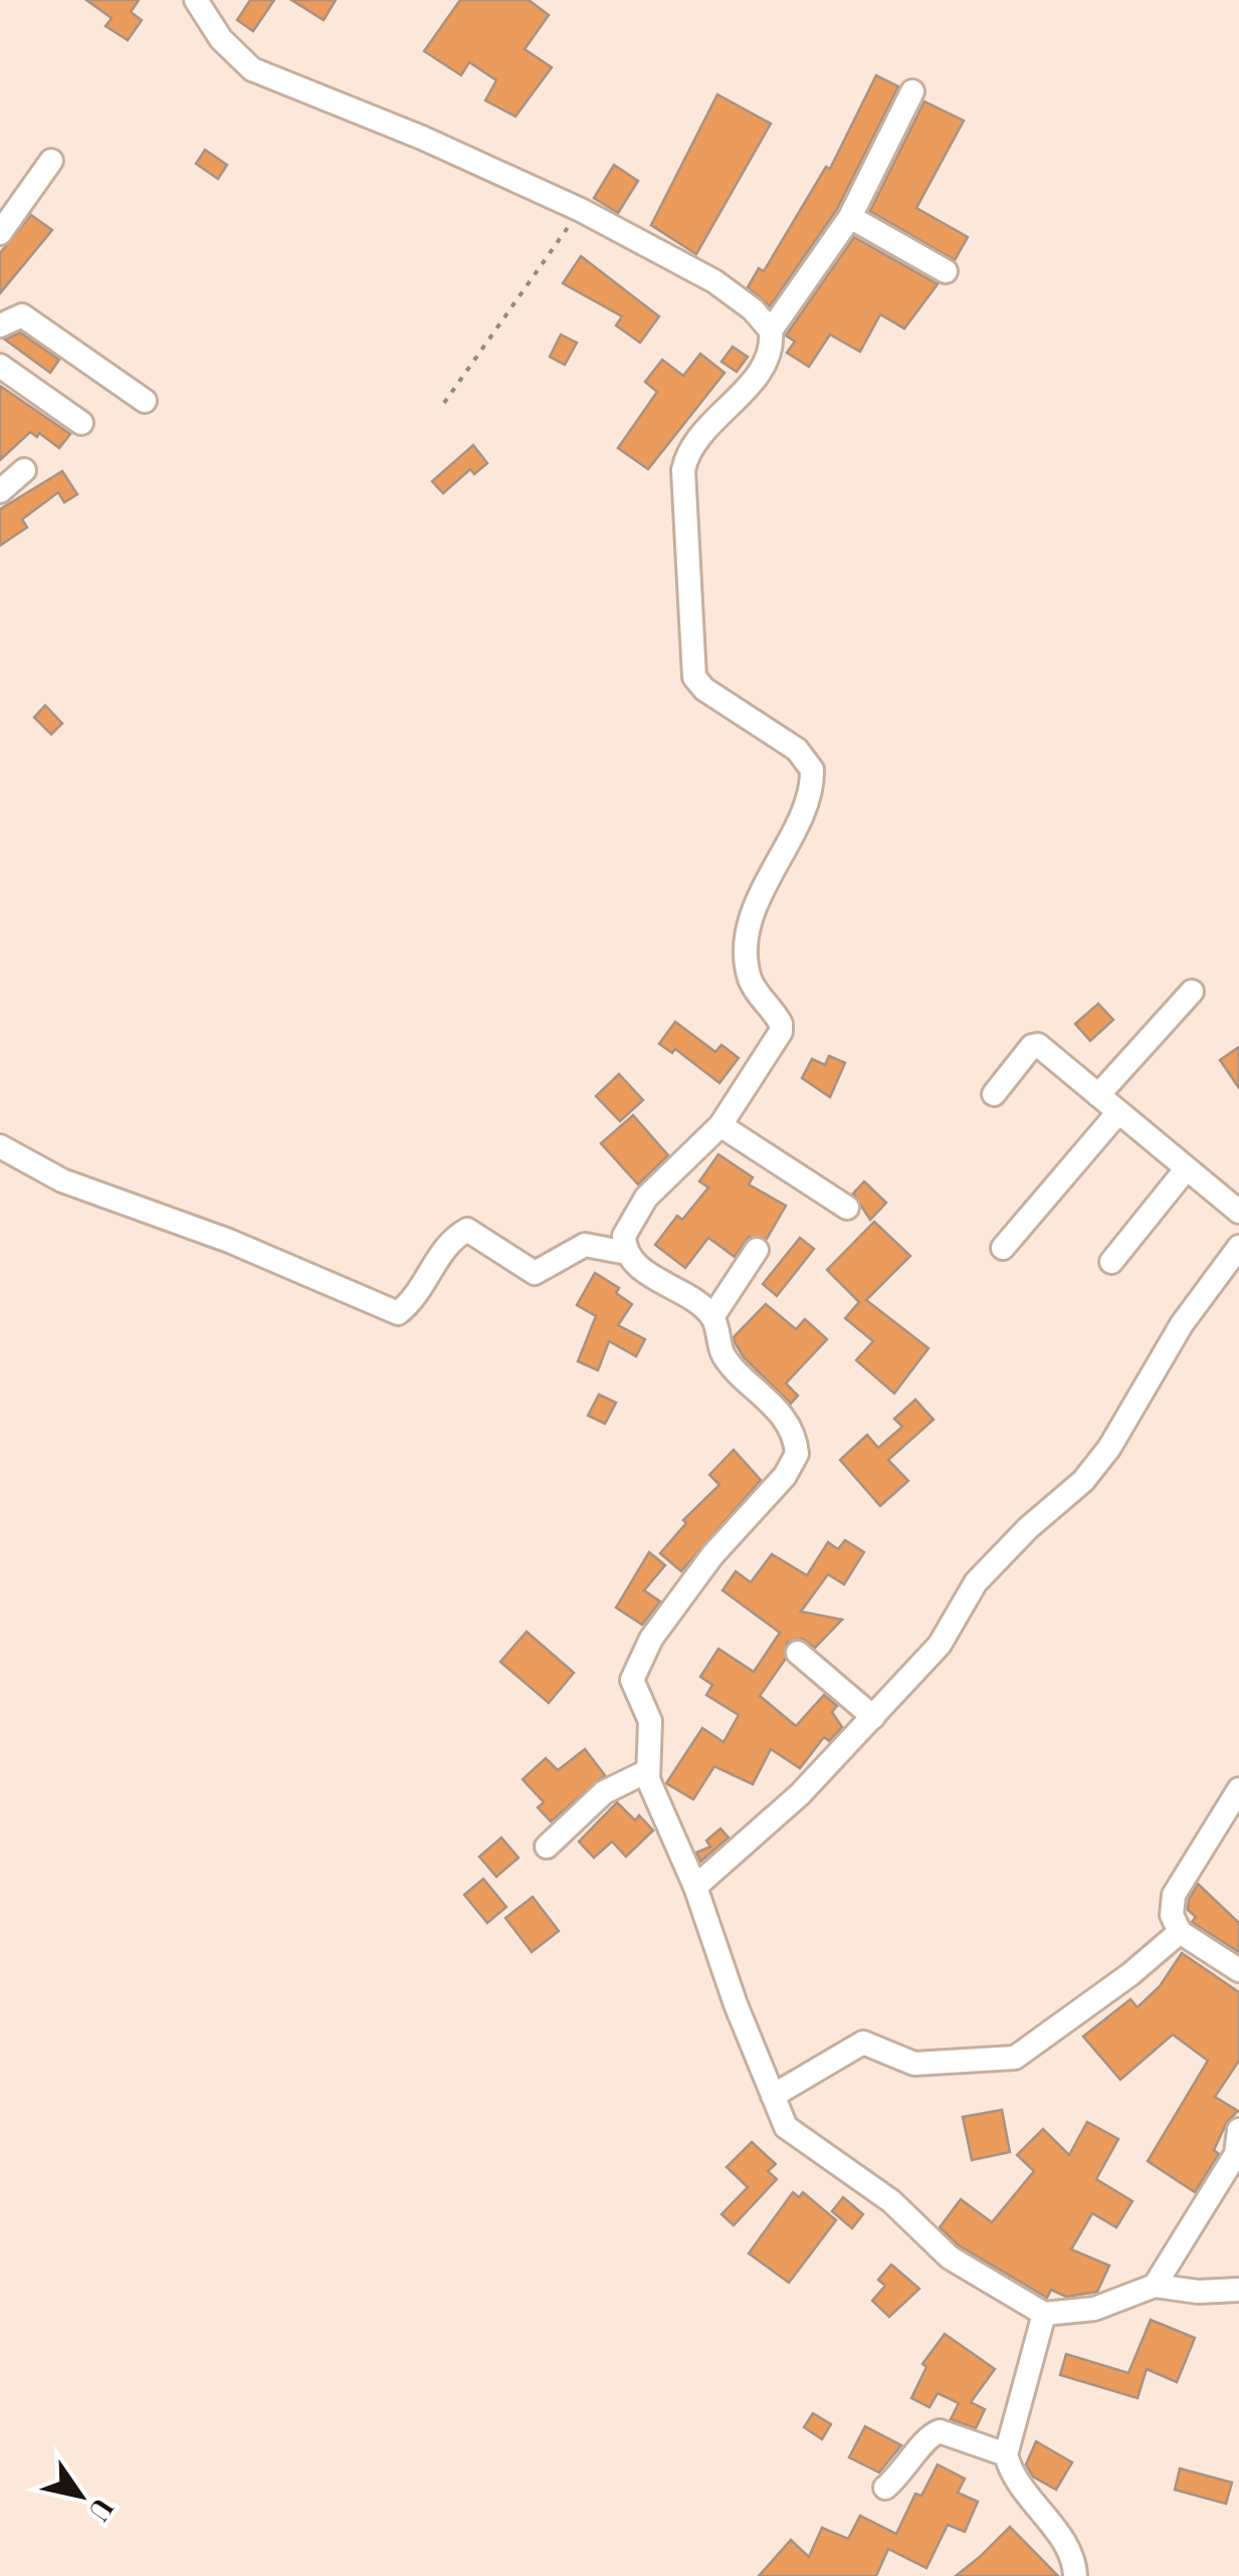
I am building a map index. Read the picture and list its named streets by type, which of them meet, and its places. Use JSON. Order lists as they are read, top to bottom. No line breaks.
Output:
{"north":"bottom right"}
